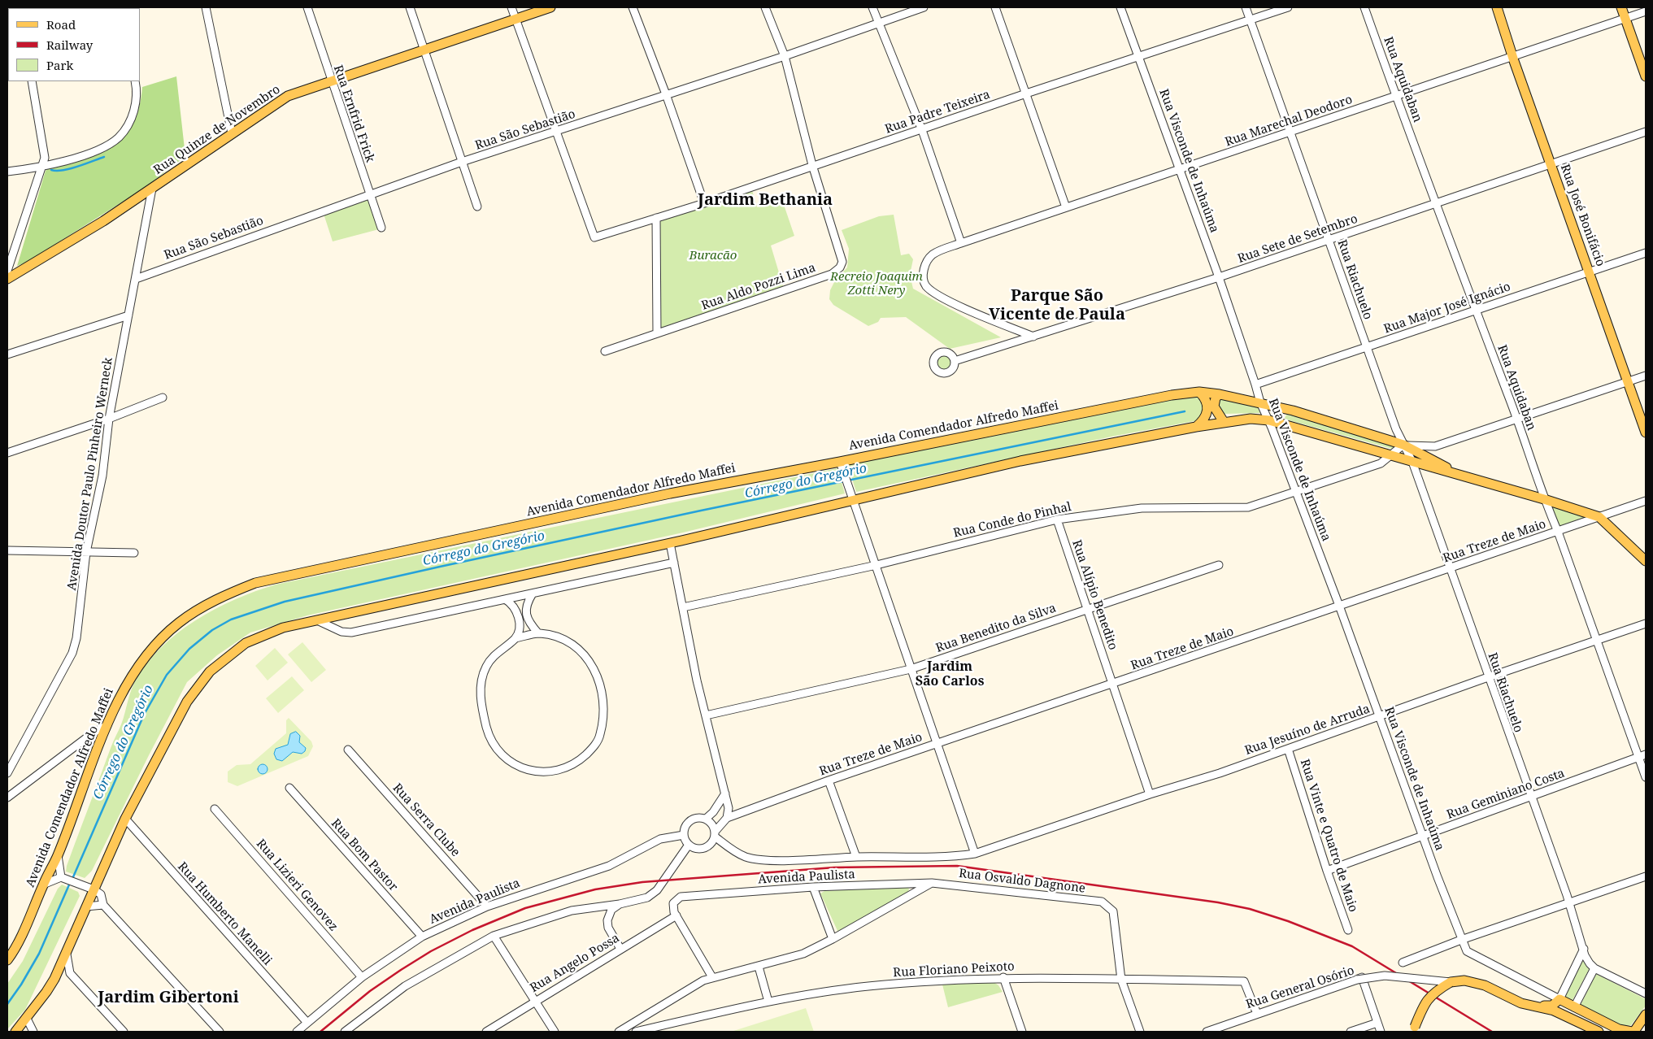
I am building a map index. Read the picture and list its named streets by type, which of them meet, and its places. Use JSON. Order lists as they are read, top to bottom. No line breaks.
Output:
{"streets":{"main road":["Rua Quinze de Novembro","Rua José Bonifácio","Avenida Comendador Alfredo Maffei"],"street":["Rua Aquidaban","Rua Padre Teixeira","Rua Ernfrid Frick","Rua Marechal Deodoro","Rua São Sebastião","Rua Visconde de Inhaúma","Rua Sete de Setembro","Rua Riachuelo","Rua Aldo Pozzi Lima","Rua Major José Ignácio","Avenida Doutor Paulo Pinheiro Werneck","Rua Conde do Pinhal","Rua Treze de Maio","Rua Alípio Benedito","Rua Benedito da Silva","Rua Jesuíno de Arruda","Rua Geminiano Costa","Rua Serra Clube","Rua Vinte e Quatro de Maio","Rua Bom Pastor","Avenida Paulista","Rua Osvaldo Dagnone","Rua Lizieri Genovez","Rua Humberto Manelli","Rua Angelo Possa","Rua Floriano Peixoto","Rua General Osório"]},"crossings":[["Rua Aquidaban","Rua Marechal Deodoro"],["Rua Aquidaban","Rua Sete de Setembro"],["Rua Aquidaban","Rua Major José Ignácio"],["Rua Aquidaban","Avenida Comendador Alfredo Maffei"],["Rua Aquidaban","Rua Treze de Maio"],["Rua Aquidaban","Rua Jesuíno de Arruda"],["Rua Aquidaban","Rua Geminiano Costa"],["Rua Padre Teixeira","Rua São Sebastião"],["Rua Padre Teixeira","Rua Visconde de Inhaúma"],["Rua Padre Teixeira","Rua Riachuelo"],["Rua Padre Teixeira","Rua Aldo Pozzi Lima"],["Rua Ernfrid Frick","Rua Quinze de Novembro"],["Rua Ernfrid Frick","Rua São Sebastião"],["Rua Marechal Deodoro","Rua Visconde de Inhaúma"],["Rua Marechal Deodoro","Rua José Bonifácio"],["Rua Marechal Deodoro","Rua Sete de Setembro"],["Rua Marechal Deodoro","Rua Riachuelo"],["Rua Quinze de Novembro","Avenida Doutor Paulo Pinheiro Werneck"],["Rua São Sebastião","Rua Aldo Pozzi Lima"],["Rua São Sebastião","Avenida Doutor Paulo Pinheiro Werneck"],["Rua Visconde de Inhaúma","Rua Sete de Setembro"],["Rua Visconde de Inhaúma","Rua Major José Ignácio"],["Rua Visconde de Inhaúma","Avenida Comendador Alfredo Maffei"],["Rua Visconde de Inhaúma","Rua Conde do Pinhal"],["Rua Visconde de Inhaúma","Rua Treze de Maio"],["Rua Visconde de Inhaúma","Rua Jesuíno de Arruda"],["Rua Visconde de Inhaúma","Rua Geminiano Costa"],["Rua José Bonifácio","Rua Sete de Setembro"],["Rua José Bonifácio","Rua Major José Ignácio"],["Rua Sete de Setembro","Rua Riachuelo"],["Rua Riachuelo","Rua Major José Ignácio"],["Rua Riachuelo","Avenida Comendador Alfredo Maffei"],["Rua Riachuelo","Rua Treze de Maio"],["Rua Riachuelo","Rua Jesuíno de Arruda"],["Rua Riachuelo","Rua Geminiano Costa"],["Avenida Comendador Alfredo Maffei","Rua Conde do Pinhal"],["Avenida Comendador Alfredo Maffei","Rua Treze de Maio"],["Avenida Comendador Alfredo Maffei","Rua Humberto Manelli"],["Rua Conde do Pinhal","Rua Alípio Benedito"],["Rua Treze de Maio","Rua Alípio Benedito"],["Rua Treze de Maio","Avenida Paulista"],["Rua Alípio Benedito","Rua Benedito da Silva"],["Rua Alípio Benedito","Rua Jesuíno de Arruda"],["Rua Jesuíno de Arruda","Rua Vinte e Quatro de Maio"],["Rua Jesuíno de Arruda","Avenida Paulista"],["Rua Geminiano Costa","Rua Vinte e Quatro de Maio"],["Rua Serra Clube","Avenida Paulista"],["Rua Bom Pastor","Avenida Paulista"],["Avenida Paulista","Rua Osvaldo Dagnone"],["Avenida Paulista","Rua Lizieri Genovez"],["Avenida Paulista","Rua Humberto Manelli"],["Avenida Paulista","Rua Angelo Possa"],["Rua Osvaldo Dagnone","Rua Floriano Peixoto"],["Rua Floriano Peixoto","Rua General Osório"]],"districts":["Jardim Bethania","Parque São Vicente de Paula","Jardim São Carlos","Jardim Gibertoni"],"water":["Córrego do Gregório"],"parks":["Buracão","Recreio Joaquim Zotti Nery"],"legend":["Road","Railway","Park"]}
